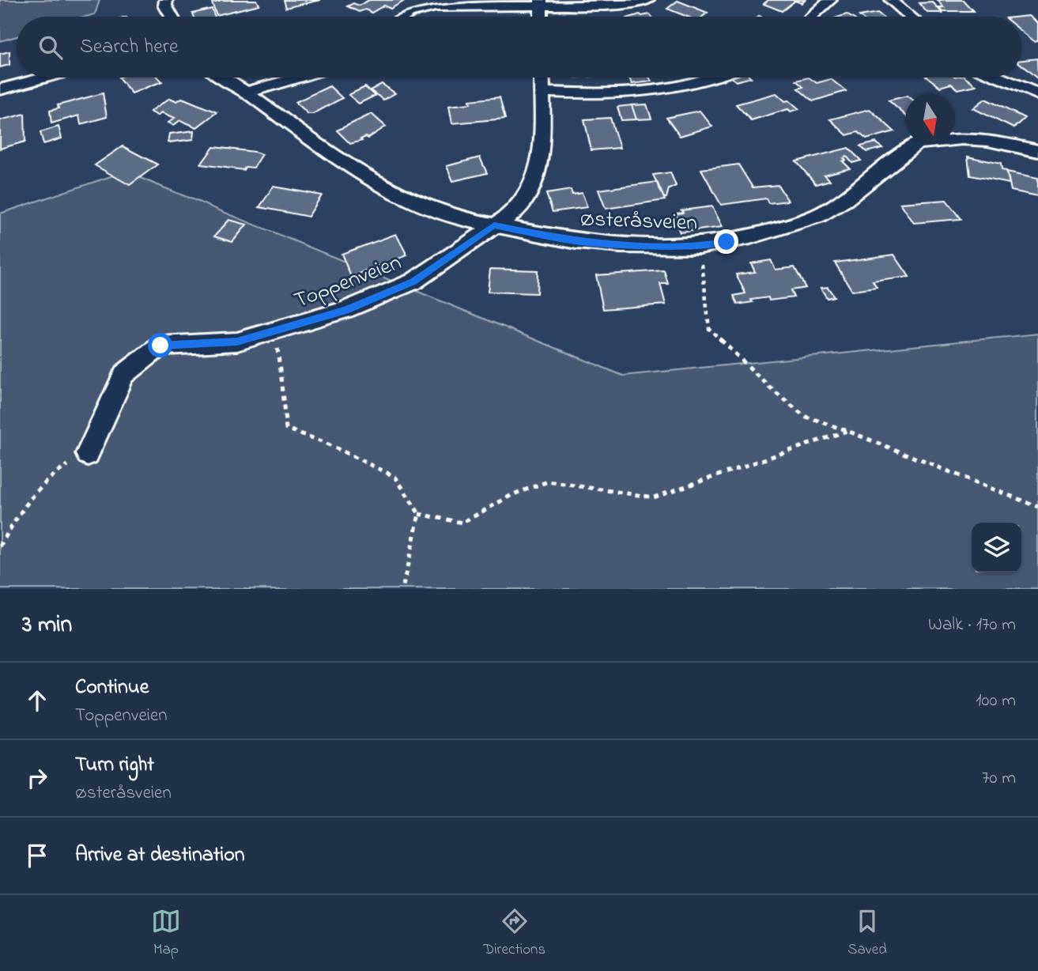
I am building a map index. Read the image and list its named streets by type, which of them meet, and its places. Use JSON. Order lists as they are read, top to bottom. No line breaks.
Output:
{"streets":{"street":["Østeråsveien","Toppenveien"]},"crossings":[["Østeråsveien","Toppenveien"]],"north":"bottom","page":{"search":"Search here","heading":["3 min","Walk · 170 m"],"list":[["Continue","Toppenveien","100 m"],["Turn right","Østeråsveien","70 m"],"Arrive at destination"],"nav":["Map","Directions","Saved"]}}
